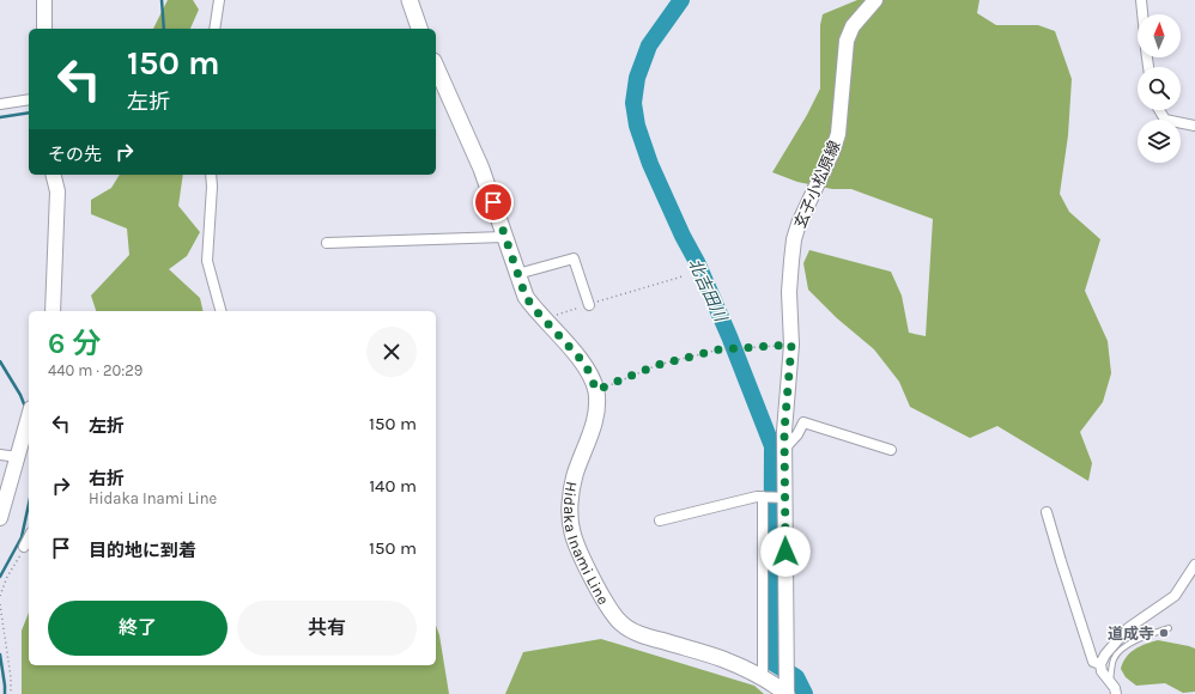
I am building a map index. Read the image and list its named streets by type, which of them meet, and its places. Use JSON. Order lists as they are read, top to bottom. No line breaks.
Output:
{"streets":{"main road":["玄子小松原線","Hidaka Inami Line"]},"crossings":[["玄子小松原線","Hidaka Inami Line"]],"water":["北吉田川"],"places":["道成寺"],"north":"top","page":{"turn":["150 m","左折"],"then":"その先","heading":["6 分","440 m · 20:29"],"list":[{"name":"左折","value":"150 m"},{"name":"右折","note":"Hidaka Inami Line","value":"140 m"},{"name":"目的地に到着","value":"150 m"}],"buttons":["終了","共有"]}}
